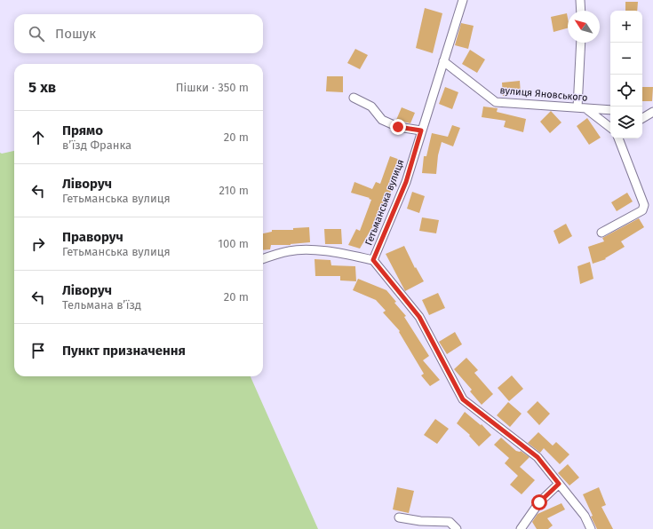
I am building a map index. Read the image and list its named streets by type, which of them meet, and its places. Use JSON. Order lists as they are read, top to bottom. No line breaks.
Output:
{"streets":{"street":["вулиця Яновського","Гетьманська вулиця"]},"crossings":[["вулиця Яновського","Гетьманська вулиця"]],"north":"top left","page":{"map_buttons":["+","−"],"search":"Пошук","heading":["5 хв","Пішки · 350 m"],"list":[["Прямо","в’їзд Франка","20 m"],["Ліворуч","Гетьманська вулиця","210 m"],["Праворуч","Гетьманська вулиця","100 m"],["Ліворуч","Тельмана в’їзд","20 m"],"Пункт призначення"]}}
